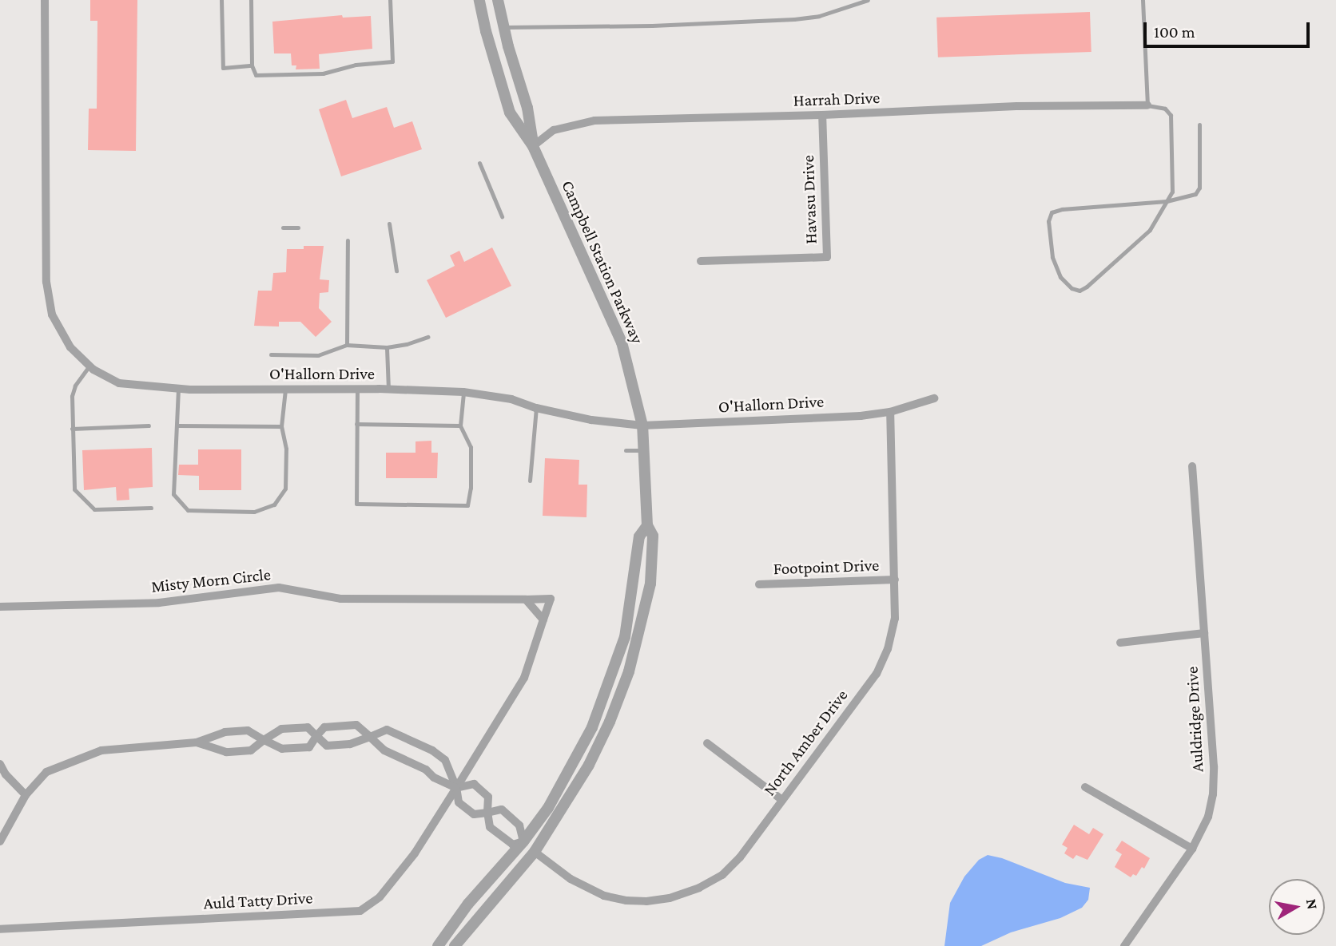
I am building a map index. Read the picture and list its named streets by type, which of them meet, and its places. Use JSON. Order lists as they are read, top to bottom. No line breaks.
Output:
{"streets":{"street":["Harrah Drive","Havasu Drive","Campbell Station Parkway","O'Hallorn Drive","Footpoint Drive","Misty Morn Circle","Auldridge Drive","North Amber Drive","Auld Tatty Drive"]},"crossings":[["Harrah Drive","Havasu Drive"],["Harrah Drive","Campbell Station Parkway"],["Campbell Station Parkway","O'Hallorn Drive"],["Campbell Station Parkway","North Amber Drive"],["O'Hallorn Drive","North Amber Drive"],["Footpoint Drive","North Amber Drive"],["Misty Morn Circle","Auld Tatty Drive"]],"scale_bar":"100 m","north":"right"}
